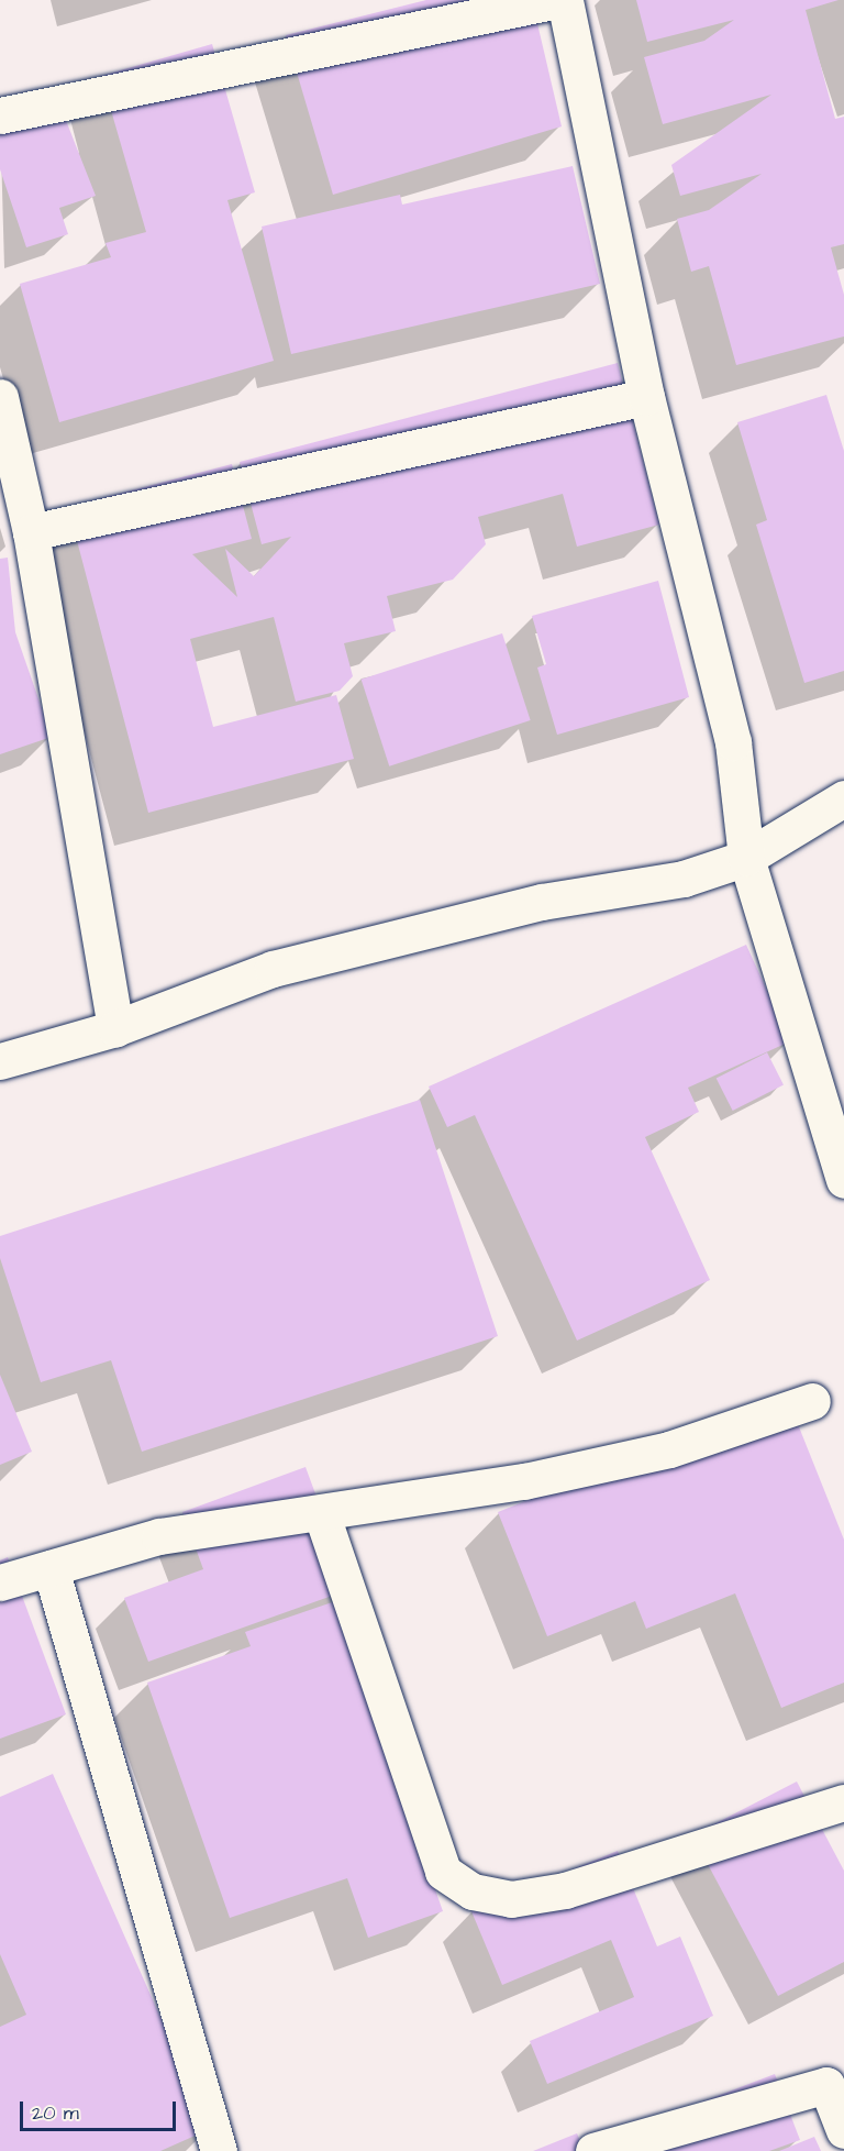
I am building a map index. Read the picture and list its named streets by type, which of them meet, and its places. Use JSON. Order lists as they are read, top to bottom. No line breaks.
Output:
{"scale_bar":"20 m"}
